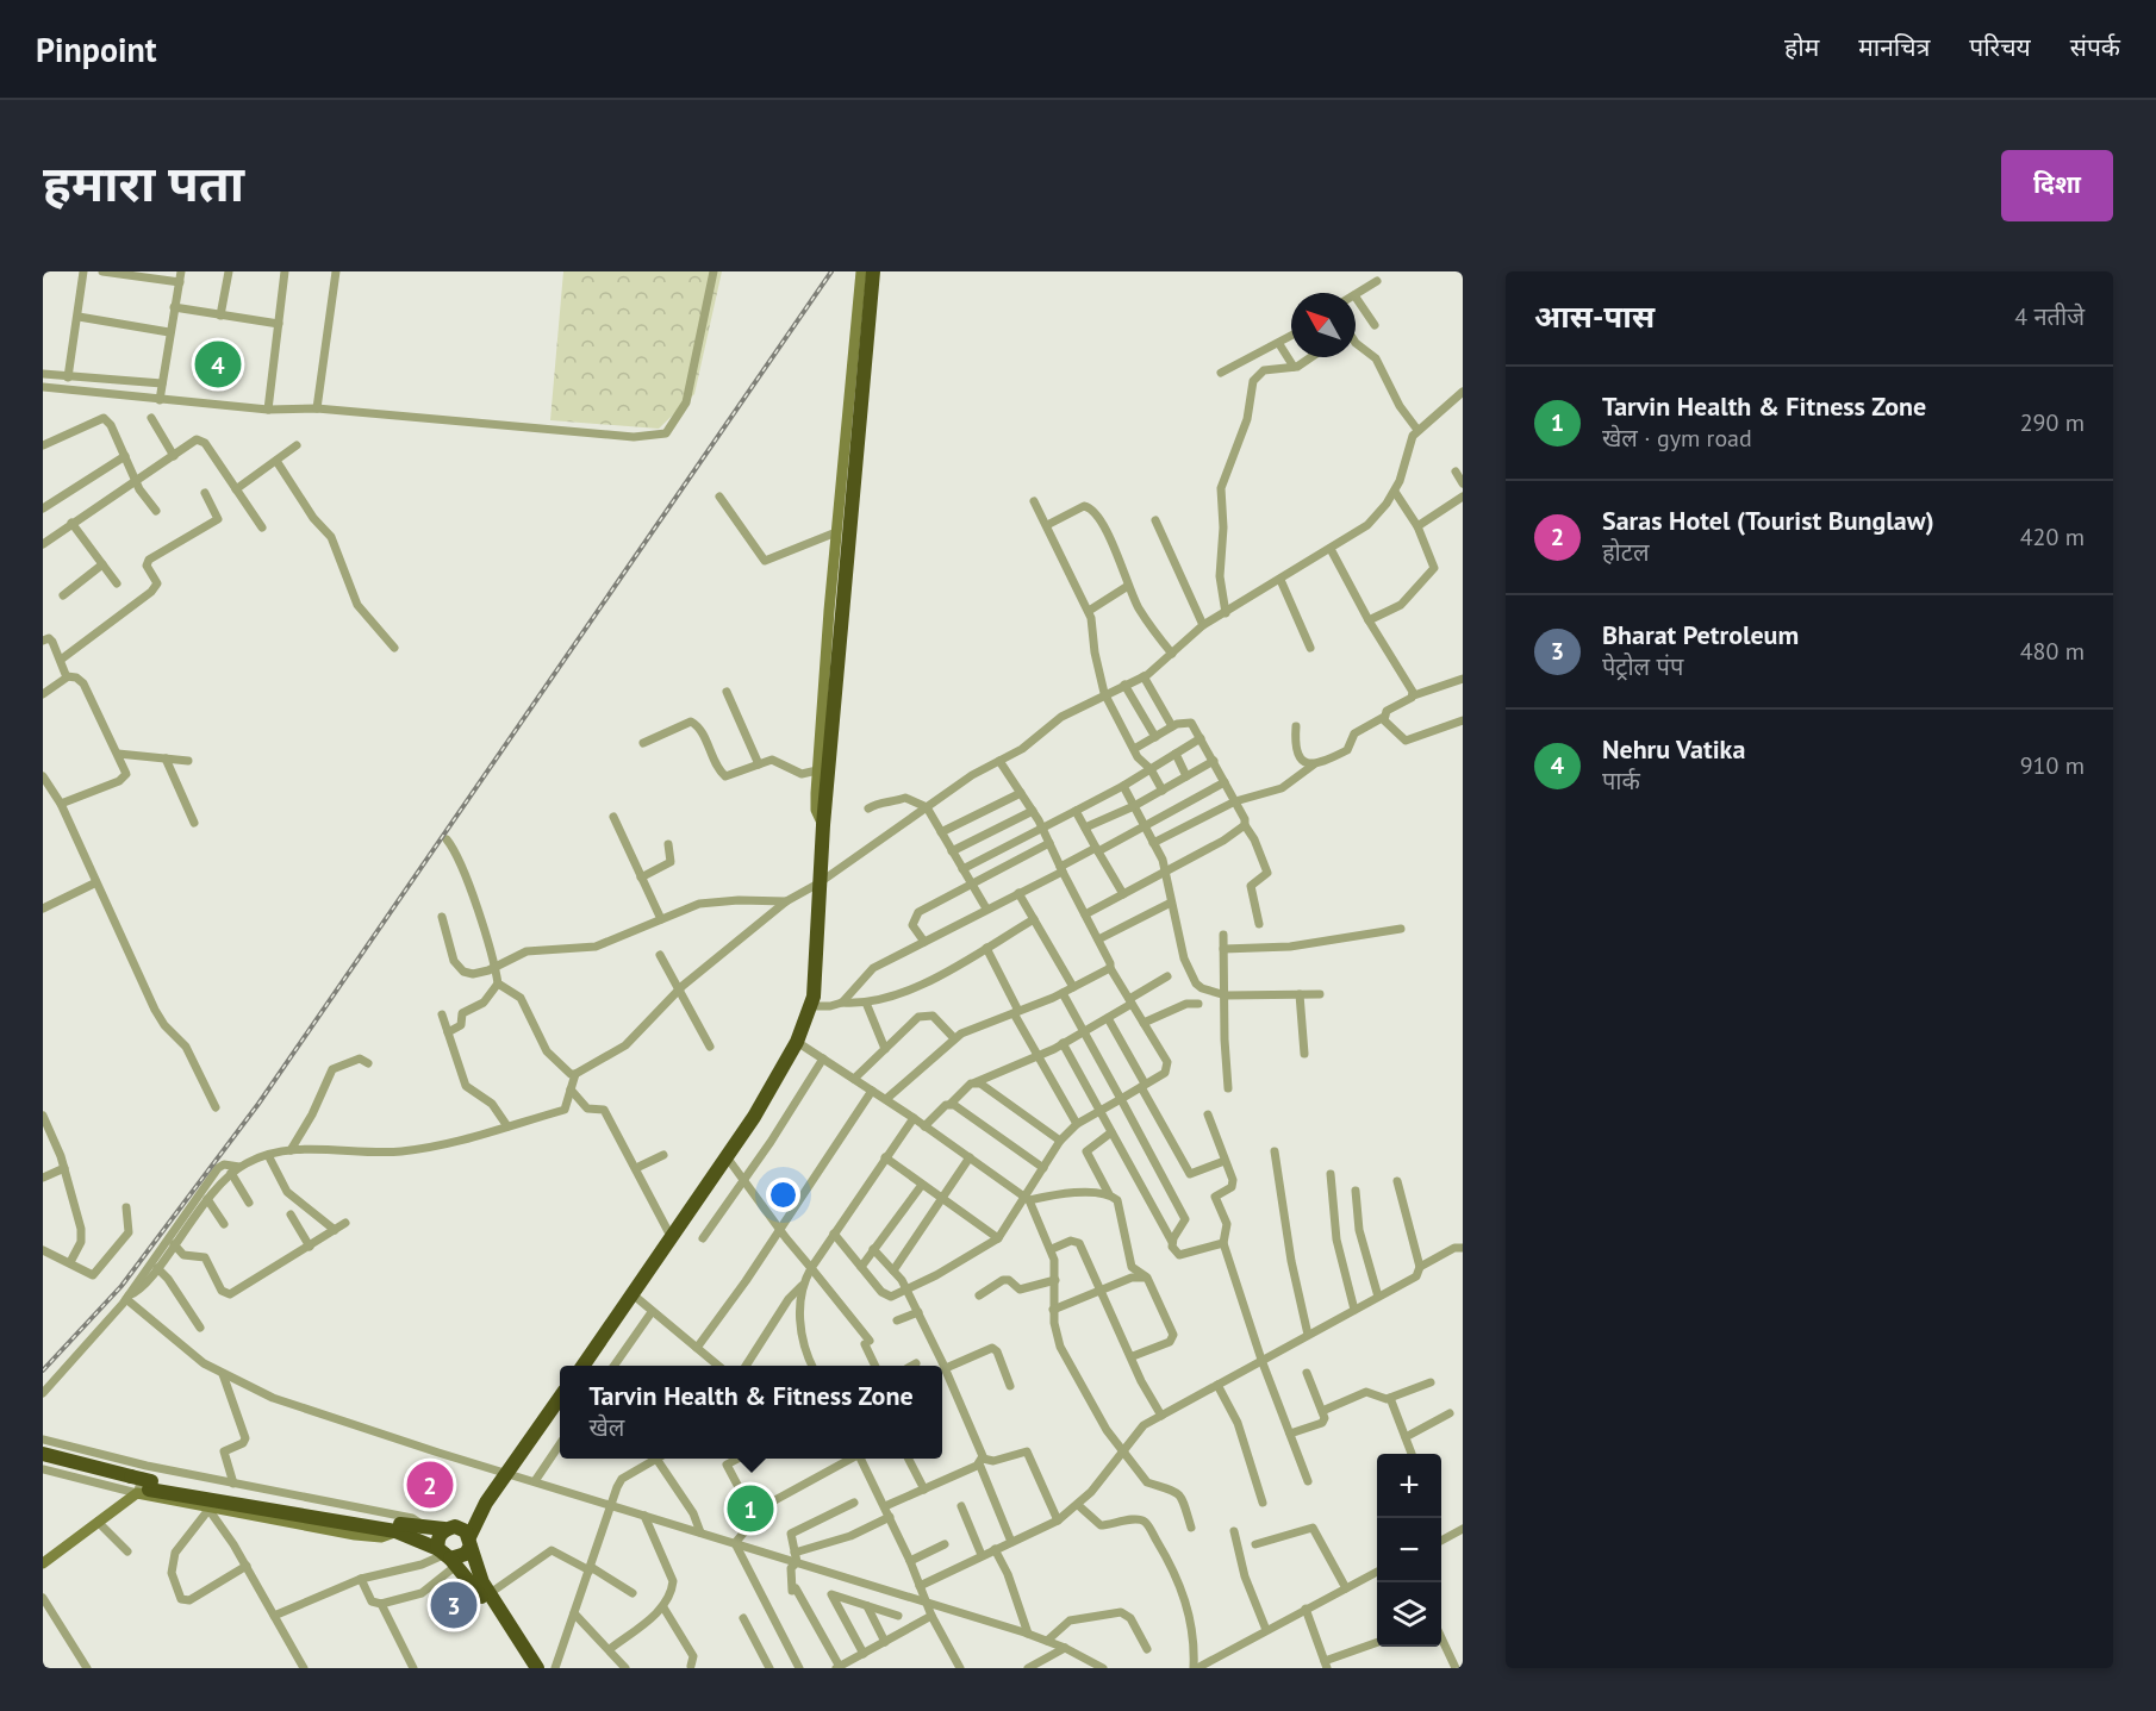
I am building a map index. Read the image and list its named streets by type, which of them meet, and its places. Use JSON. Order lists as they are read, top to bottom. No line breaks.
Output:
{"north":"top left","page":{"header":"Pinpoint","nav":["होम","मानचित्र","परिचय","संपर्क"],"title":"हमारा पता","buttons":"दिशा","heading":["आस-पास","4 नतीजे"],"pins":["4","2","1","3"],"list":[{"mark":"1","name":"Tarvin Health & Fitness Zone","note":"खेल · gym road","value":"290 m"},{"mark":"2","name":"Saras Hotel (Tourist Bunglaw)","note":"होटल","value":"420 m"},{"mark":"3","name":"Bharat Petroleum","note":"पेट्रोल पंप","value":"480 m"},{"mark":"4","name":"Nehru Vatika","note":"पार्क","value":"910 m"}],"popup":["Tarvin Health & Fitness Zone","खेल"],"map_buttons":["+","−"]}}
